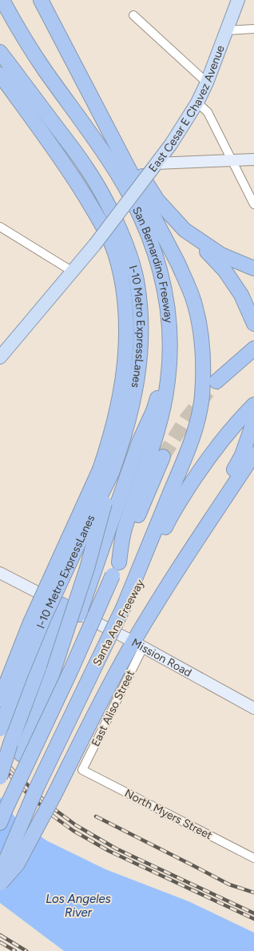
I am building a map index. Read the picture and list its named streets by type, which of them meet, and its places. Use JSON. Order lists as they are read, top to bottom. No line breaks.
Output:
{"streets":{"highway":["San Bernardino Freeway","I-10 Metro ExpressLanes","Santa Ana Freeway"],"main road":["East Cesar E Chavez Avenue","Mission Road"],"street":["East Aliso Street","North Myers Street"]},"crossings":[["San Bernardino Freeway","Santa Ana Freeway"],["Mission Road","East Aliso Street"],["East Aliso Street","North Myers Street"]],"water":["Los Angeles River"]}
